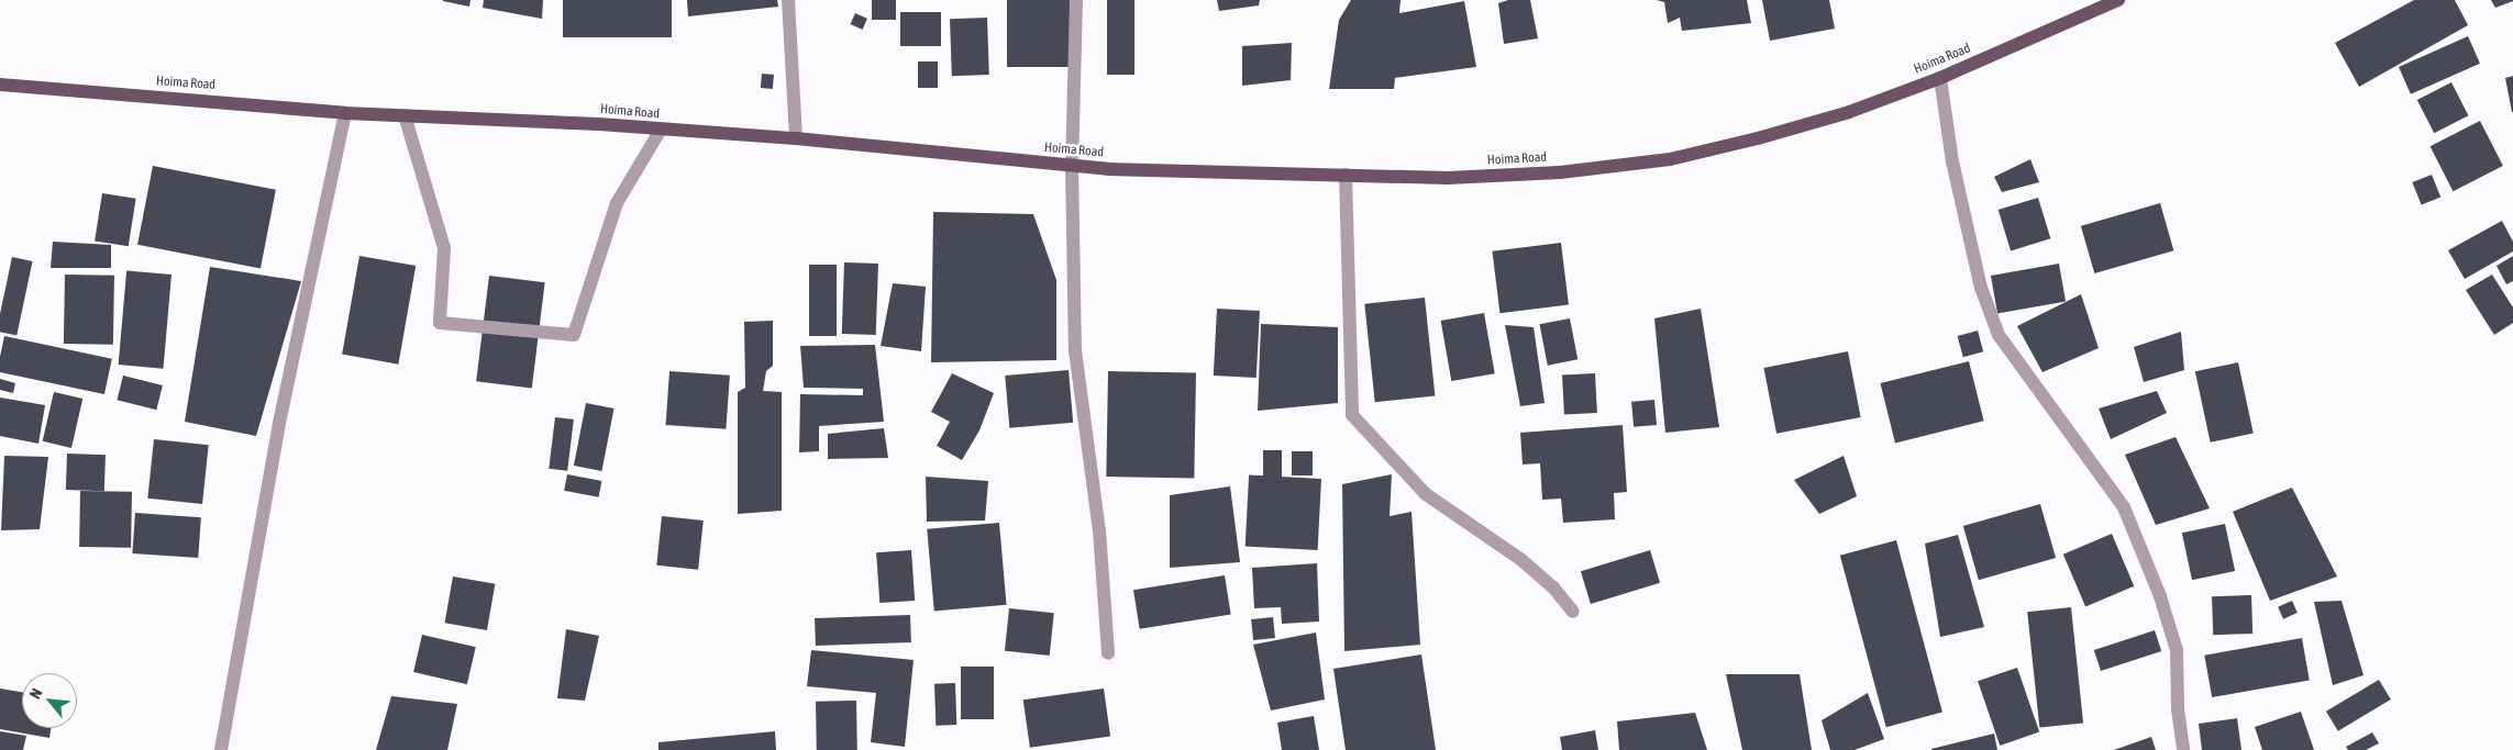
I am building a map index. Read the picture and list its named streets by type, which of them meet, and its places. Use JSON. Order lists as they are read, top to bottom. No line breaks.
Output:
{"streets":{"main road":["Hoima Road"]},"north":"top left"}
